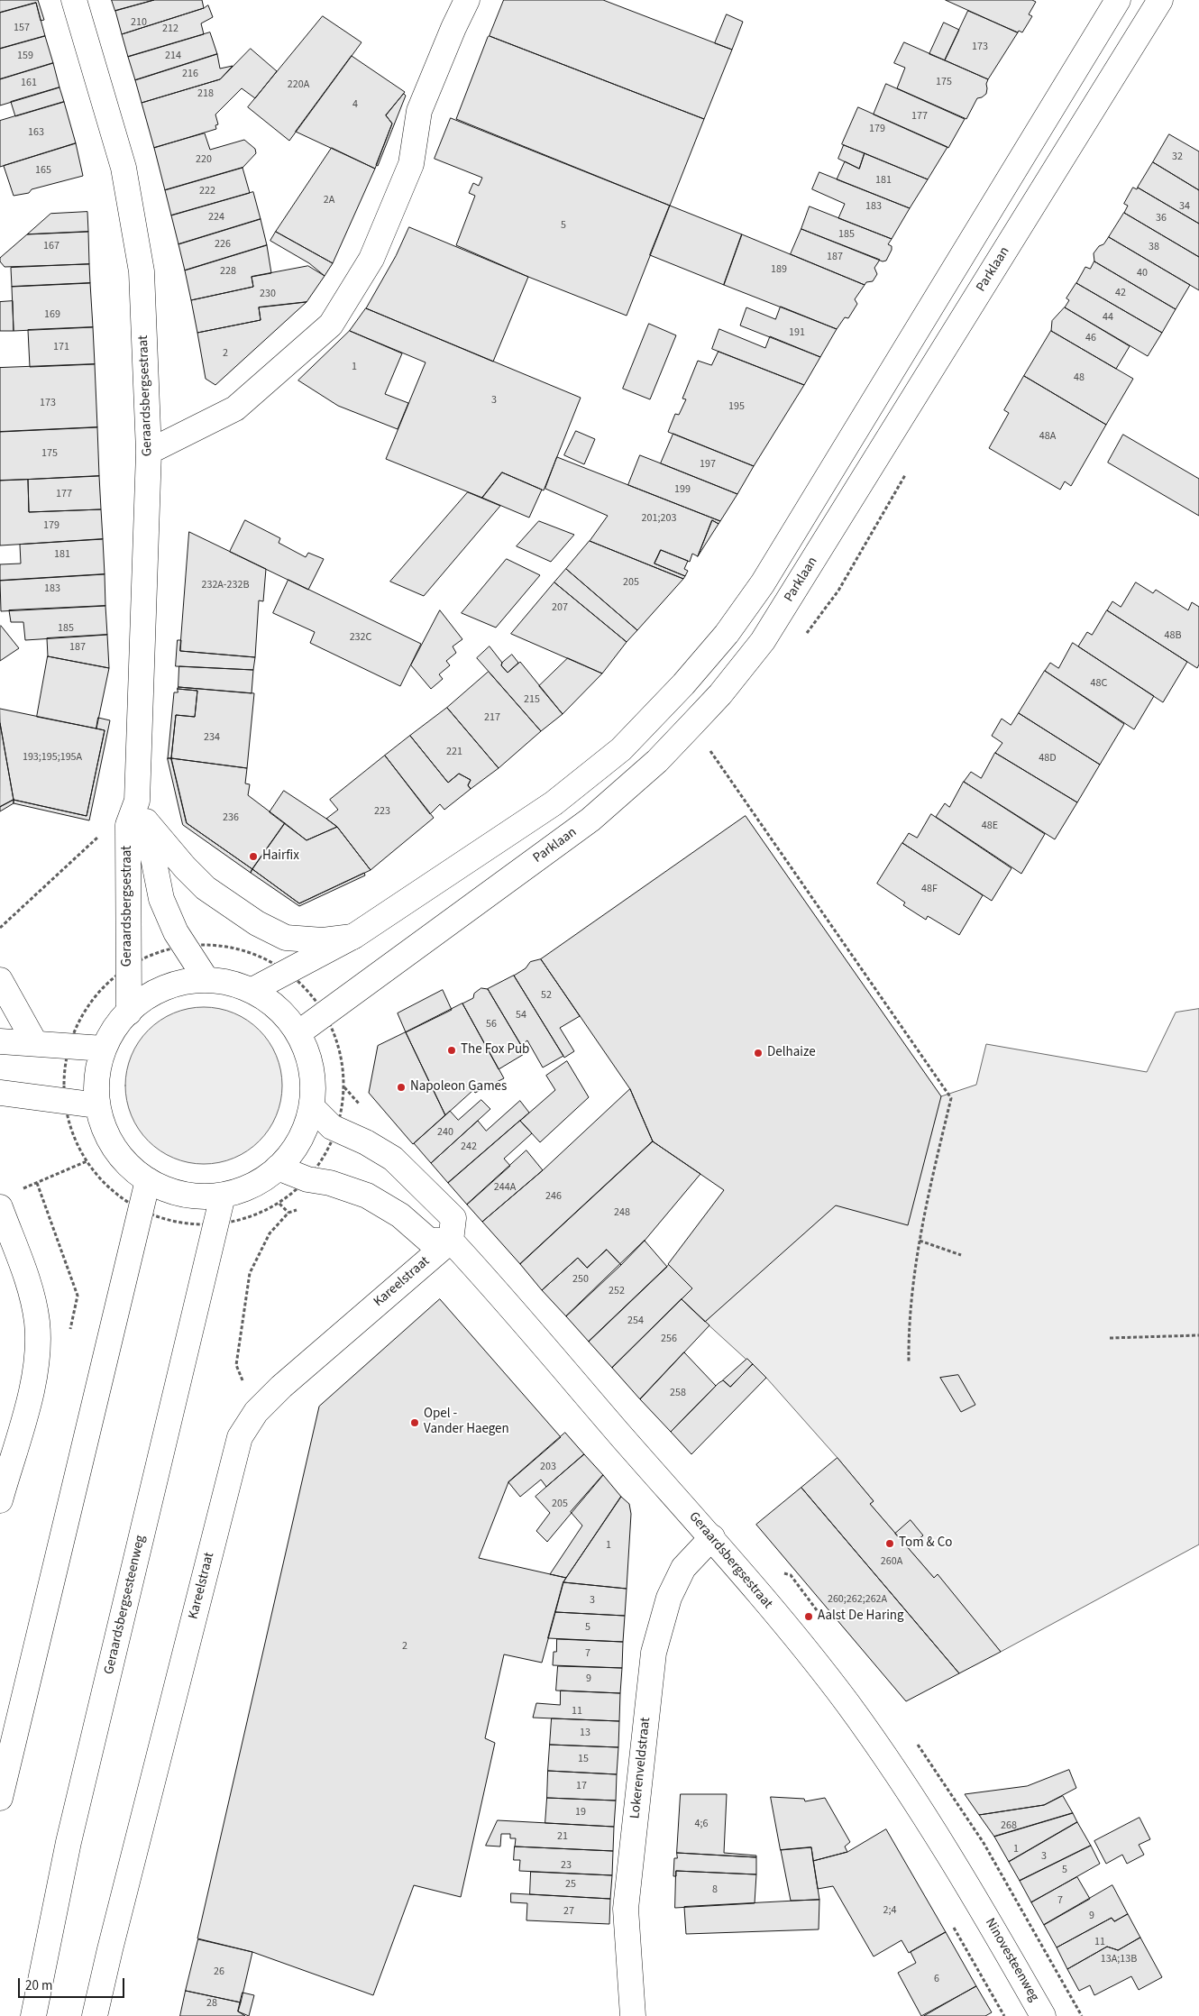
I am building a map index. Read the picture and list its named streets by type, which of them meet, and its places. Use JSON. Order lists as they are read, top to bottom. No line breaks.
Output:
{"streets":{"main road":["Parklaan","Geraardsbergsestraat","Kareelstraat","Geraardsbergsesteenweg","Lokerenveldstraat","Ninovesteenweg"]},"crossings":[["Geraardsbergsestraat","Kareelstraat"],["Geraardsbergsestraat","Lokerenveldstraat"],["Geraardsbergsestraat","Ninovesteenweg"]],"places":["Hairfix","The Fox Pub","Delhaize","Napoleon Games","Opel - Vander Haegen","Tom & Co","Aalst De Haring"],"house_numbers":["210","157","212","173","159","214","216","175","161","220A","218","4","177","179","163","32","220","165","181","222","2A","183","34","224","36","5","185","226","167","38","187","189","228","40","42","230","169","44","191","46","171","2","1","48","3","173","195","48A","175","197","199","177","201;203","179","181","205","232A-232B","183","207","185","48B","232C","187","48C","215","217","234","221","193;195;195A","48D","223","236","48E","48F","52","54","56","240","242","244A","246","248","250","252","254","256","258","203","205","1","260A","260;262;262A","3","5","2","7","9","11","13","15","17","19","4;6","268","21","1","3","23","5","25","8","7","2;4","27","9","11","13A;13B","26","6","28"],"scale_bar":"20 m"}
